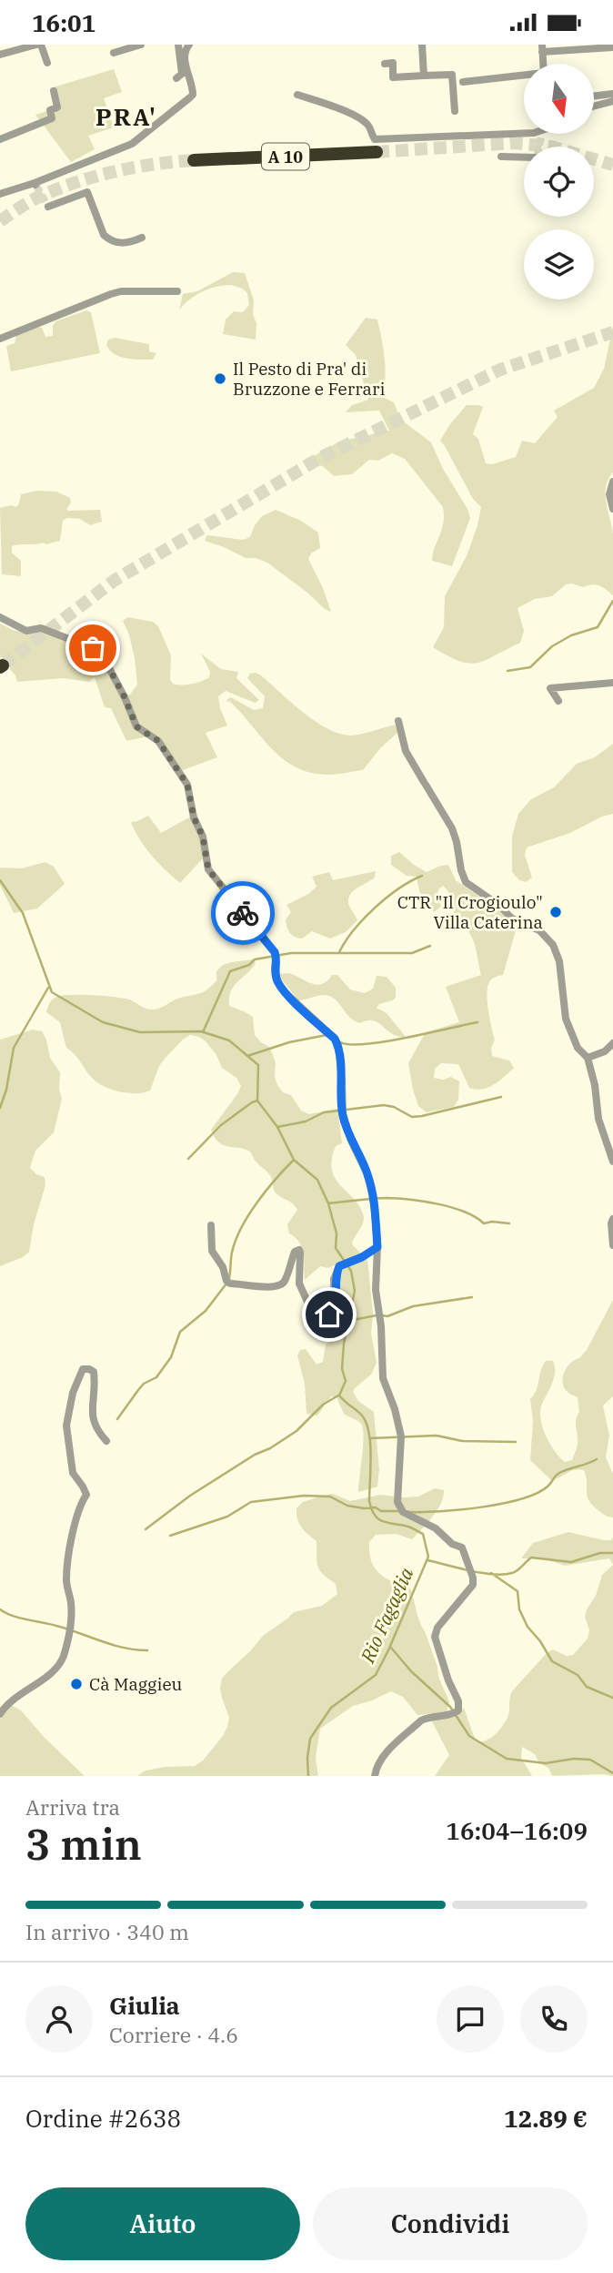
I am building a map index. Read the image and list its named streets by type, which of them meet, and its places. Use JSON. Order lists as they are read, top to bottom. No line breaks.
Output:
{"streets":{"highway":["A 10"]},"districts":["PRA'"],"water":["Rio Fagaglia"],"places":["Il Pesto di Pra' di Bruzzone e Ferrari","CTR \"Il Crogioulo\" Villa Caterina","Cà Maggieu"],"north":"bottom","page":{"status":"16:01","heading":["3 min","Arriva tra","16:04–16:09"],"panel":["Giulia","Corriere · 4.6","Ordine #2638","12.89 €"],"bar":"In arrivo · 340 m","buttons":["Aiuto","Condividi"]}}
